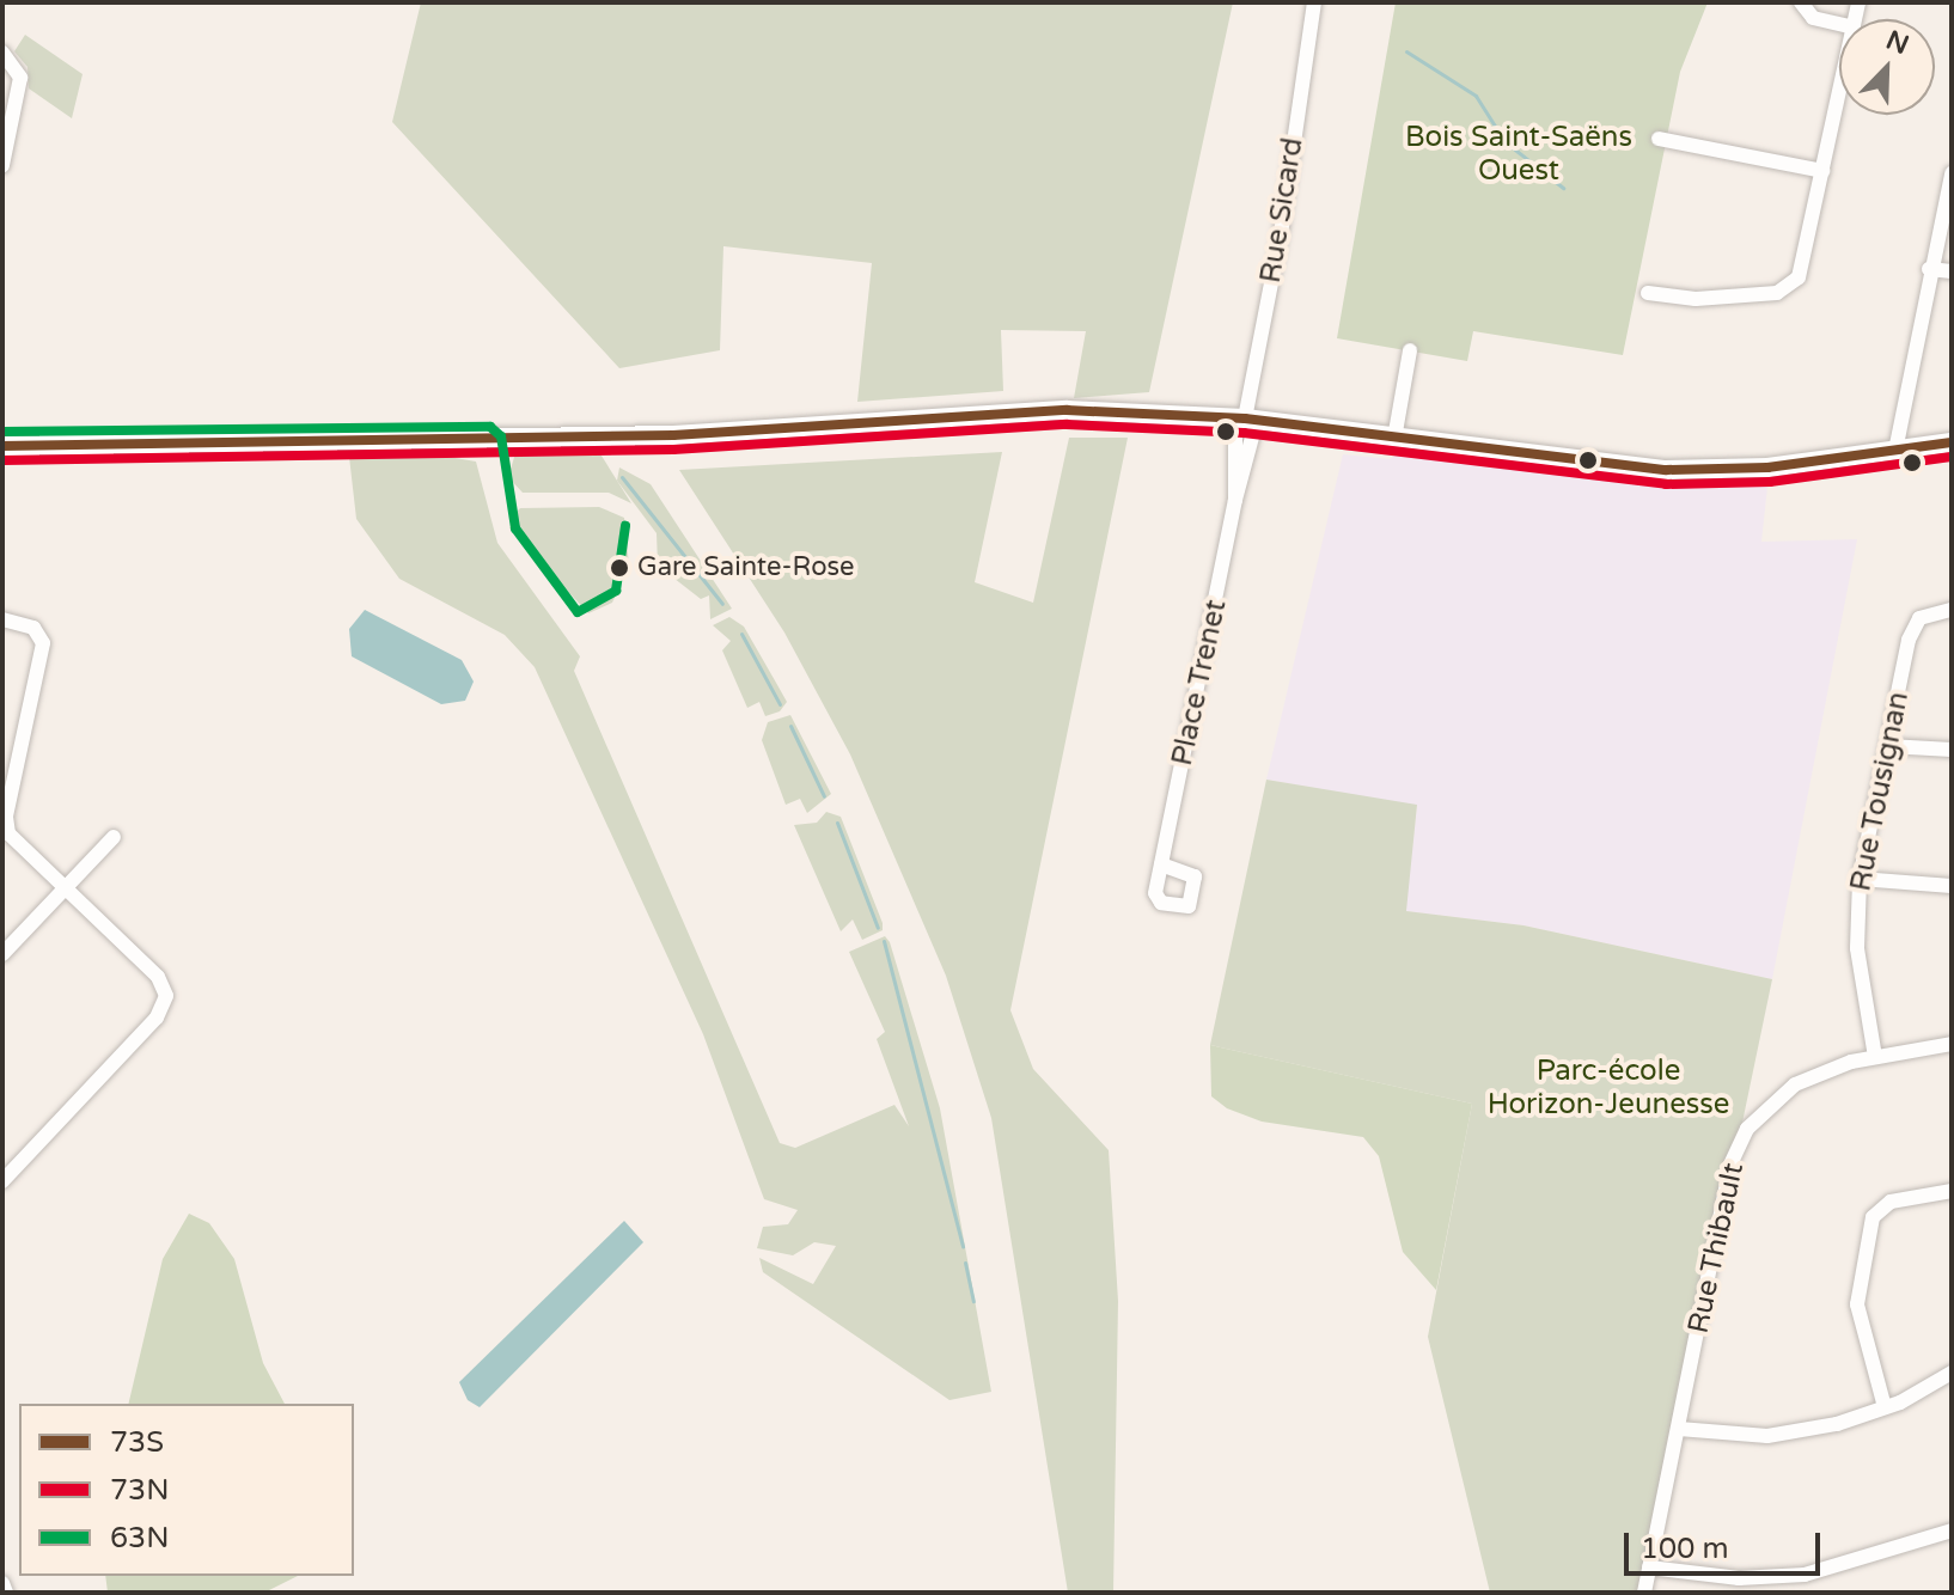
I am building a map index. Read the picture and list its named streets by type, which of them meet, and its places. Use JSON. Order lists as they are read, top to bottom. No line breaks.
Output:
{"streets":{"street":["Rue Sicard","Place Trenet","Rue Tousignan","Rue Thibault"]},"crossings":[["Rue Sicard","Place Trenet"],["Rue Tousignan","Rue Thibault"]],"parks":["Bois Saint-Saëns Ouest","Parc-école Horizon-Jeunesse"],"places":["Gare Sainte-Rose"],"lines":["transit line 73S","transit line 73N","transit line 63N"],"legend":["73S","73N","63N"],"scale_bar":"100 m","north":"top right"}
